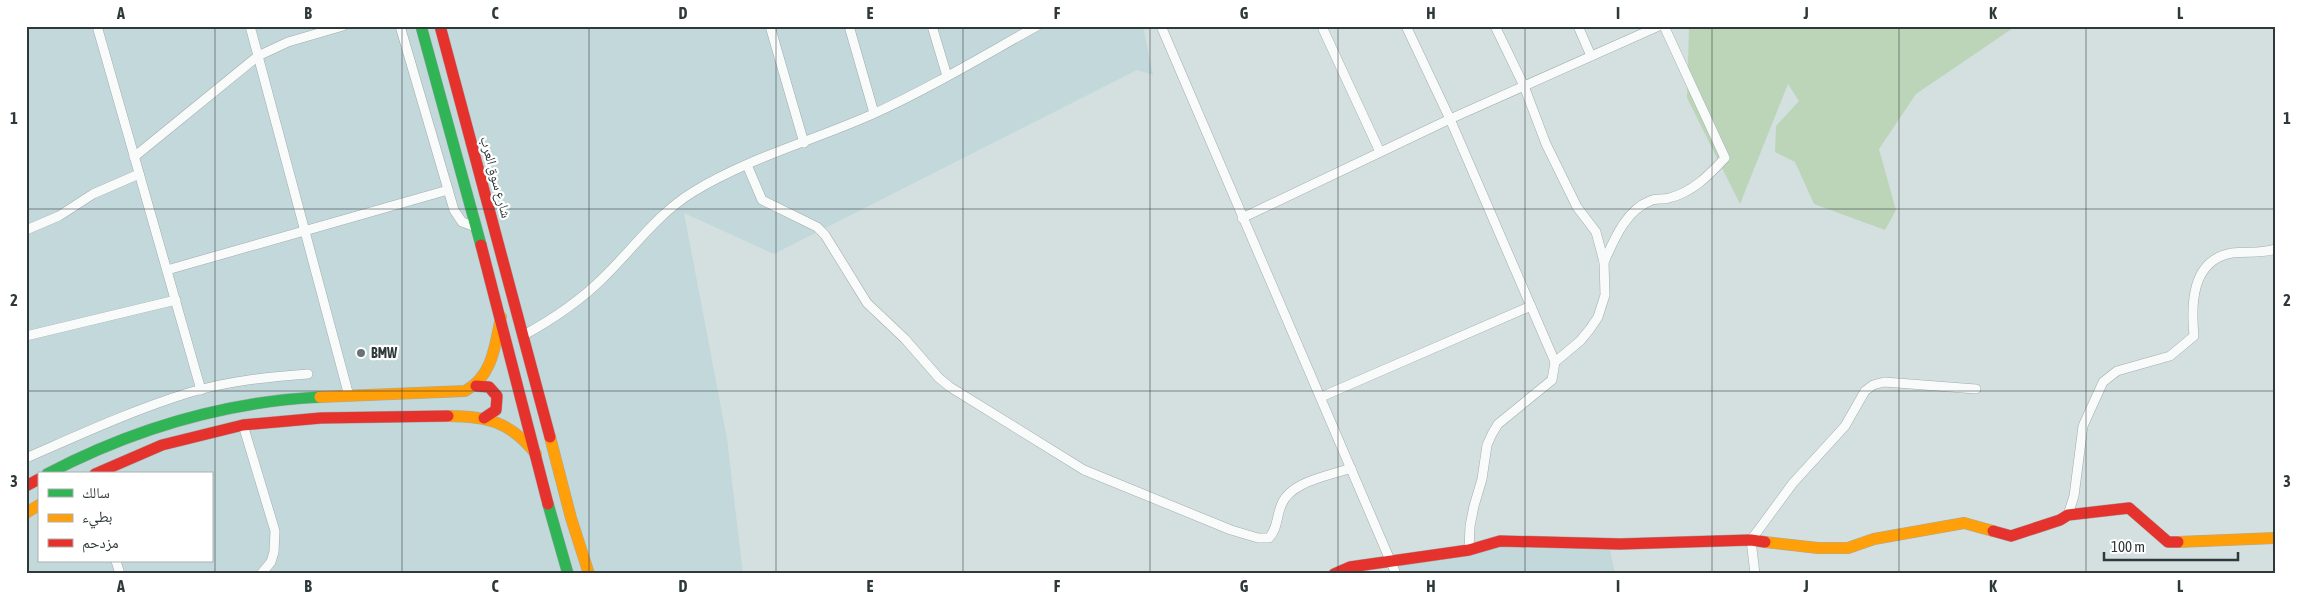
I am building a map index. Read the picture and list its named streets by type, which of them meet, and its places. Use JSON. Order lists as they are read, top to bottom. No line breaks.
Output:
{"streets":{"main road":["شارع سوق العرب"]},"places":["BMW"],"legend":["سالك","بطيء","مزدحم"],"scale_bar":"100 m","grid":{"columns":["A","B","C","D","E","F","G","H","I","J","K","L"],"rows":["1","2","3"]}}
